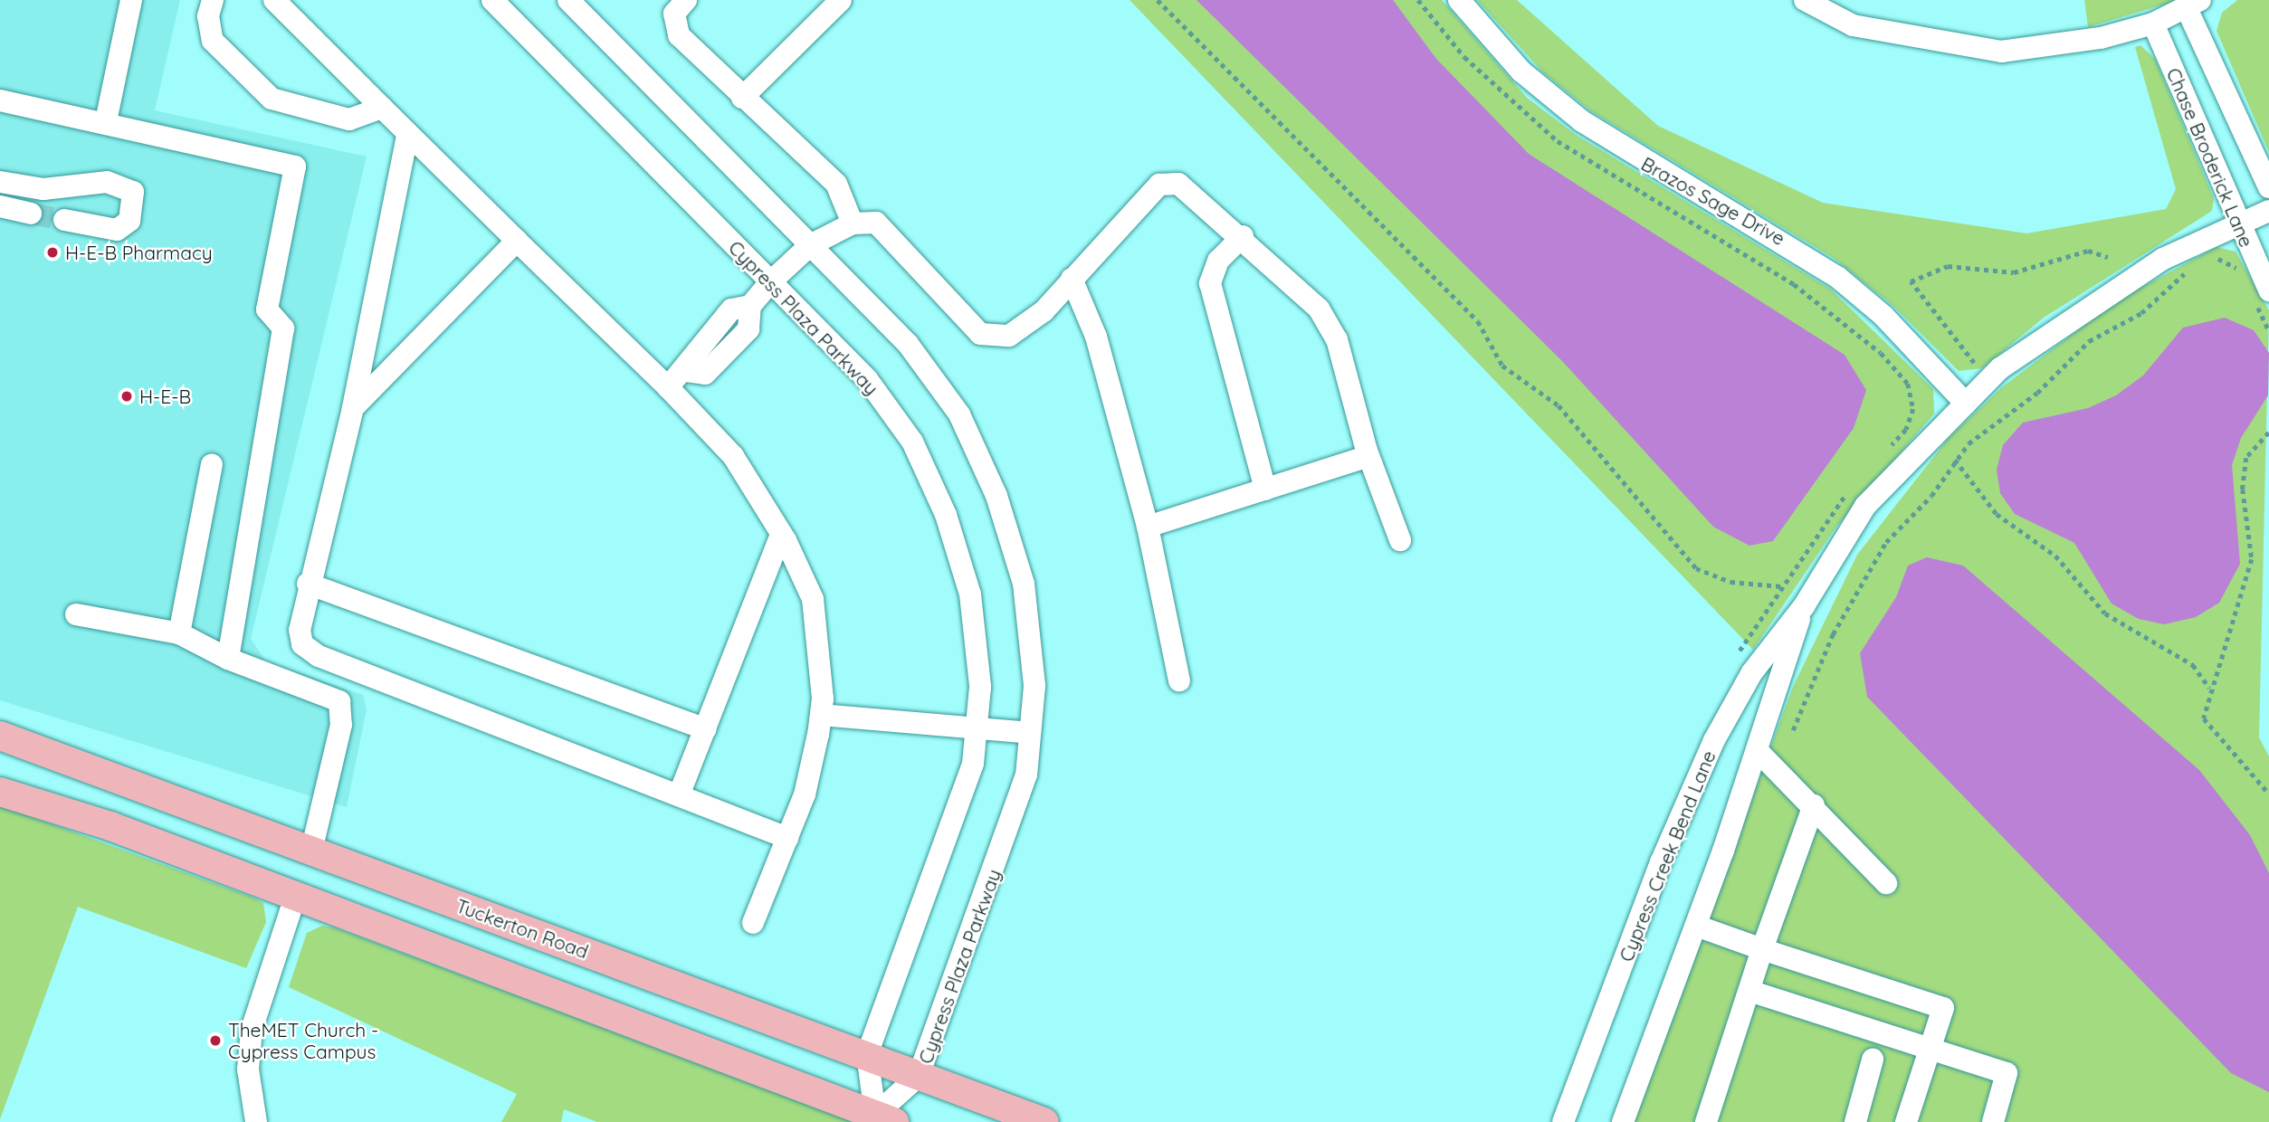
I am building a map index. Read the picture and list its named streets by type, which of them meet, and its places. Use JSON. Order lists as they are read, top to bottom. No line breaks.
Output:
{"streets":{"main road":["Tuckerton Road"],"street":["Chase Broderick Lane","Brazos Sage Drive","Cypress Plaza Parkway","Cypress Creek Bend Lane"]},"crossings":[["Chase Broderick Lane","Cypress Creek Bend Lane"],["Brazos Sage Drive","Cypress Creek Bend Lane"],["Cypress Plaza Parkway","Tuckerton Road"]],"places":["H-E-B Pharmacy","H-E-B","TheMET Church - Cypress Campus"]}
